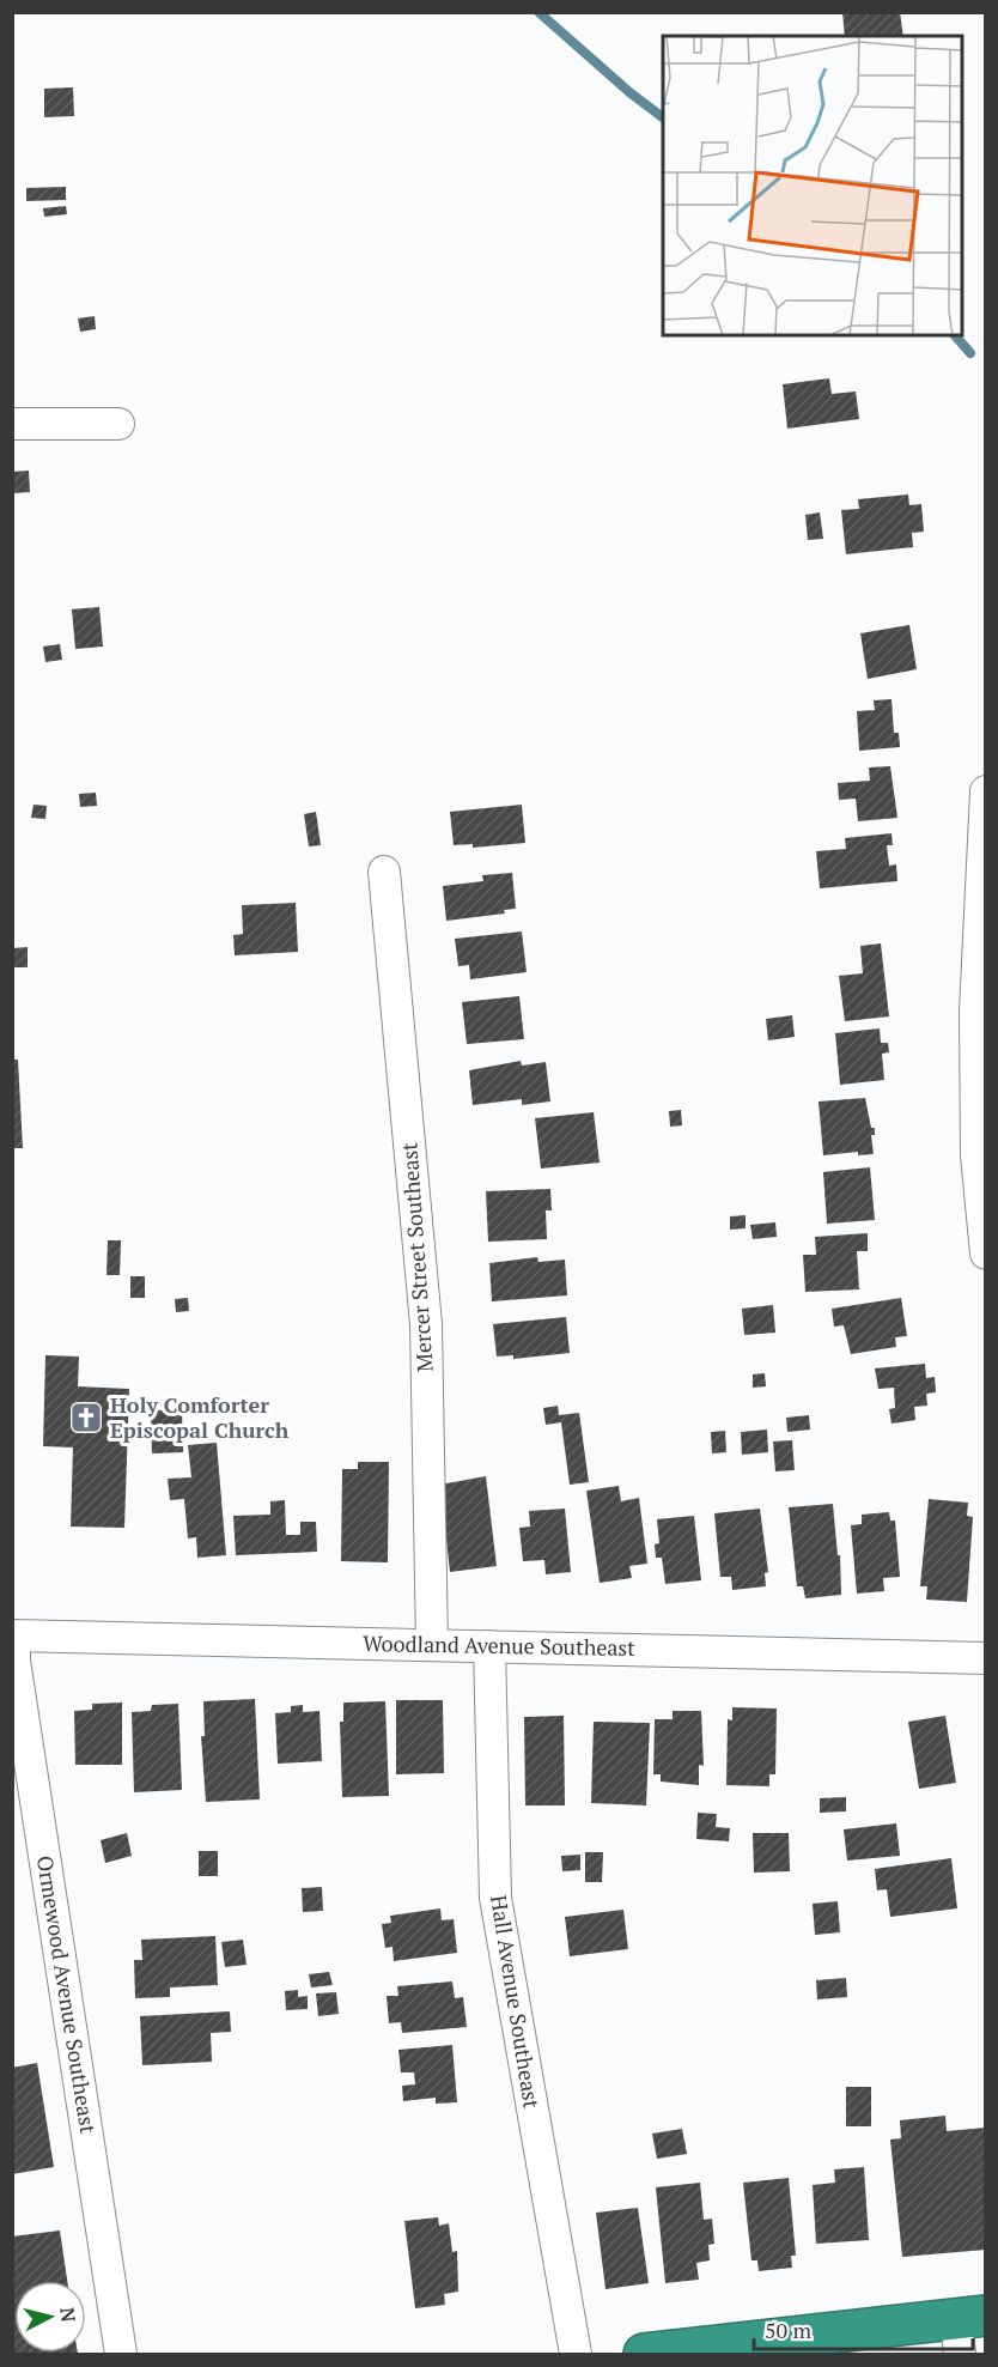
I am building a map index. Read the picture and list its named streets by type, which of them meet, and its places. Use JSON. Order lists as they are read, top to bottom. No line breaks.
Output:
{"streets":{"street":["Mercer Street Southeast","Woodland Avenue Southeast","Ormewood Avenue Southeast","Hall Avenue Southeast"]},"crossings":[["Mercer Street Southeast","Woodland Avenue Southeast"],["Woodland Avenue Southeast","Ormewood Avenue Southeast"],["Woodland Avenue Southeast","Hall Avenue Southeast"]],"places":{"church":["Holy Comforter Episcopal Church"]},"scale_bar":"50 m","north":"right"}
